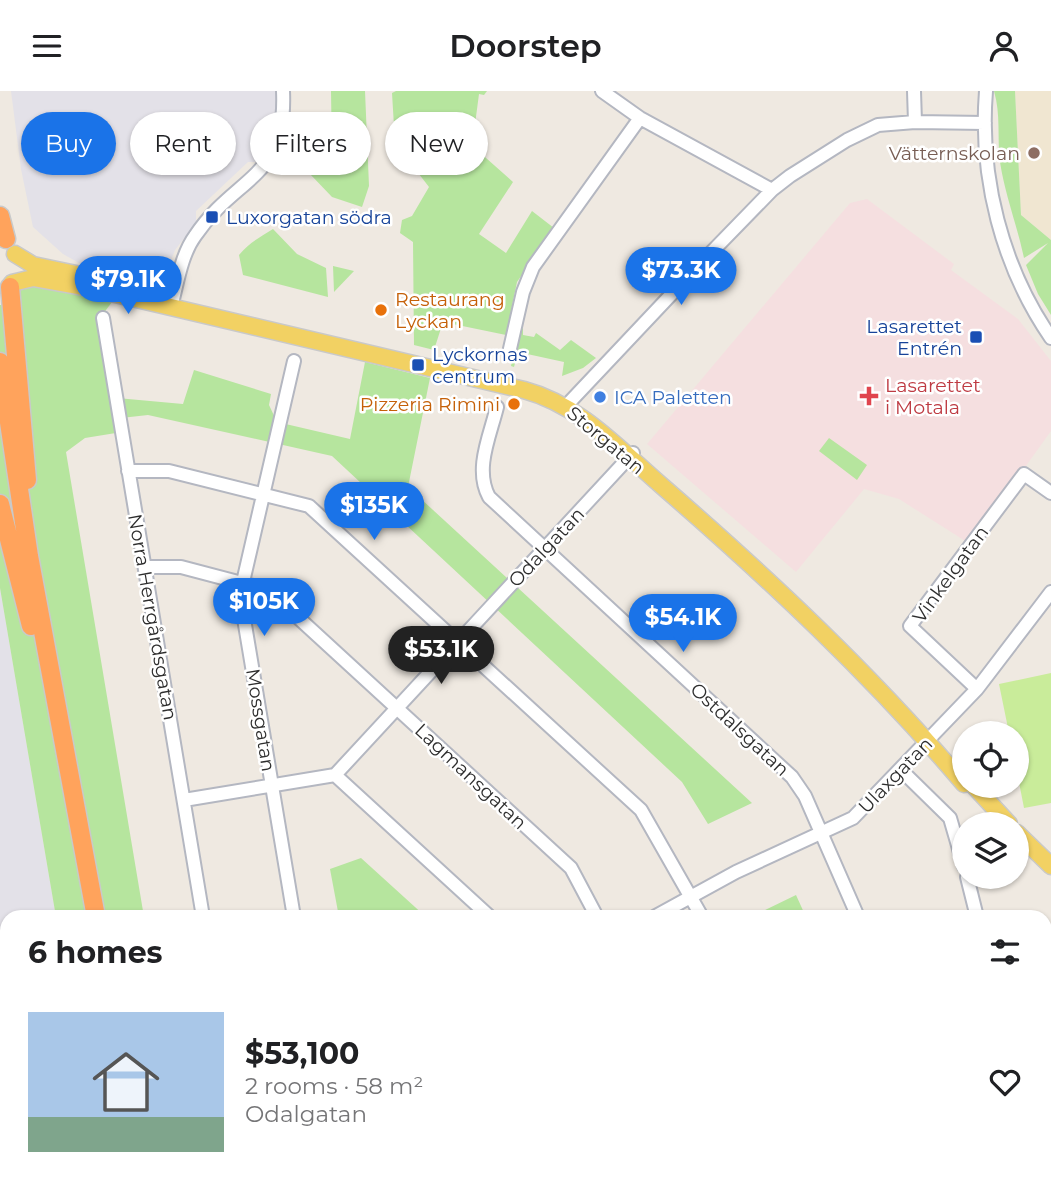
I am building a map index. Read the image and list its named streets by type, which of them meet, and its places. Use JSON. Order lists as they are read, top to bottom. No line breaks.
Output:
{"streets":{"main road":["Storgatan"],"street":["Odalgatan","Vinkelgatan","Norra Herrgårdsgatan","Mossgatan","Ostdalsgatan","Ulaxgatan","Lagmansgatan"]},"crossings":[["Storgatan","Odalgatan"],["Storgatan","Ulaxgatan"],["Odalgatan","Ostdalsgatan"],["Odalgatan","Lagmansgatan"],["Vinkelgatan","Ulaxgatan"],["Norra Herrgårdsgatan","Lagmansgatan"],["Mossgatan","Lagmansgatan"],["Ostdalsgatan","Ulaxgatan"]],"places":{"other":["Vätternskolan","Restaurang Lyckan","ICA Paletten","Pizzeria Rimini"],"transit":["Luxorgatan södra","Lasarettet Entrén","Lyckornas centrum"],"health":["Lasarettet i Motala"]},"page":{"header":"Doorstep","chip":["Buy","Rent","Filters","New"],"price":["$73.3K","$79.1K","$135K","$105K","$54.1K","$53.1K"],"heading":"6 homes","list":[{"name":"$53,100","note":"2 rooms · 58 m² · Odalgatan"}]}}
